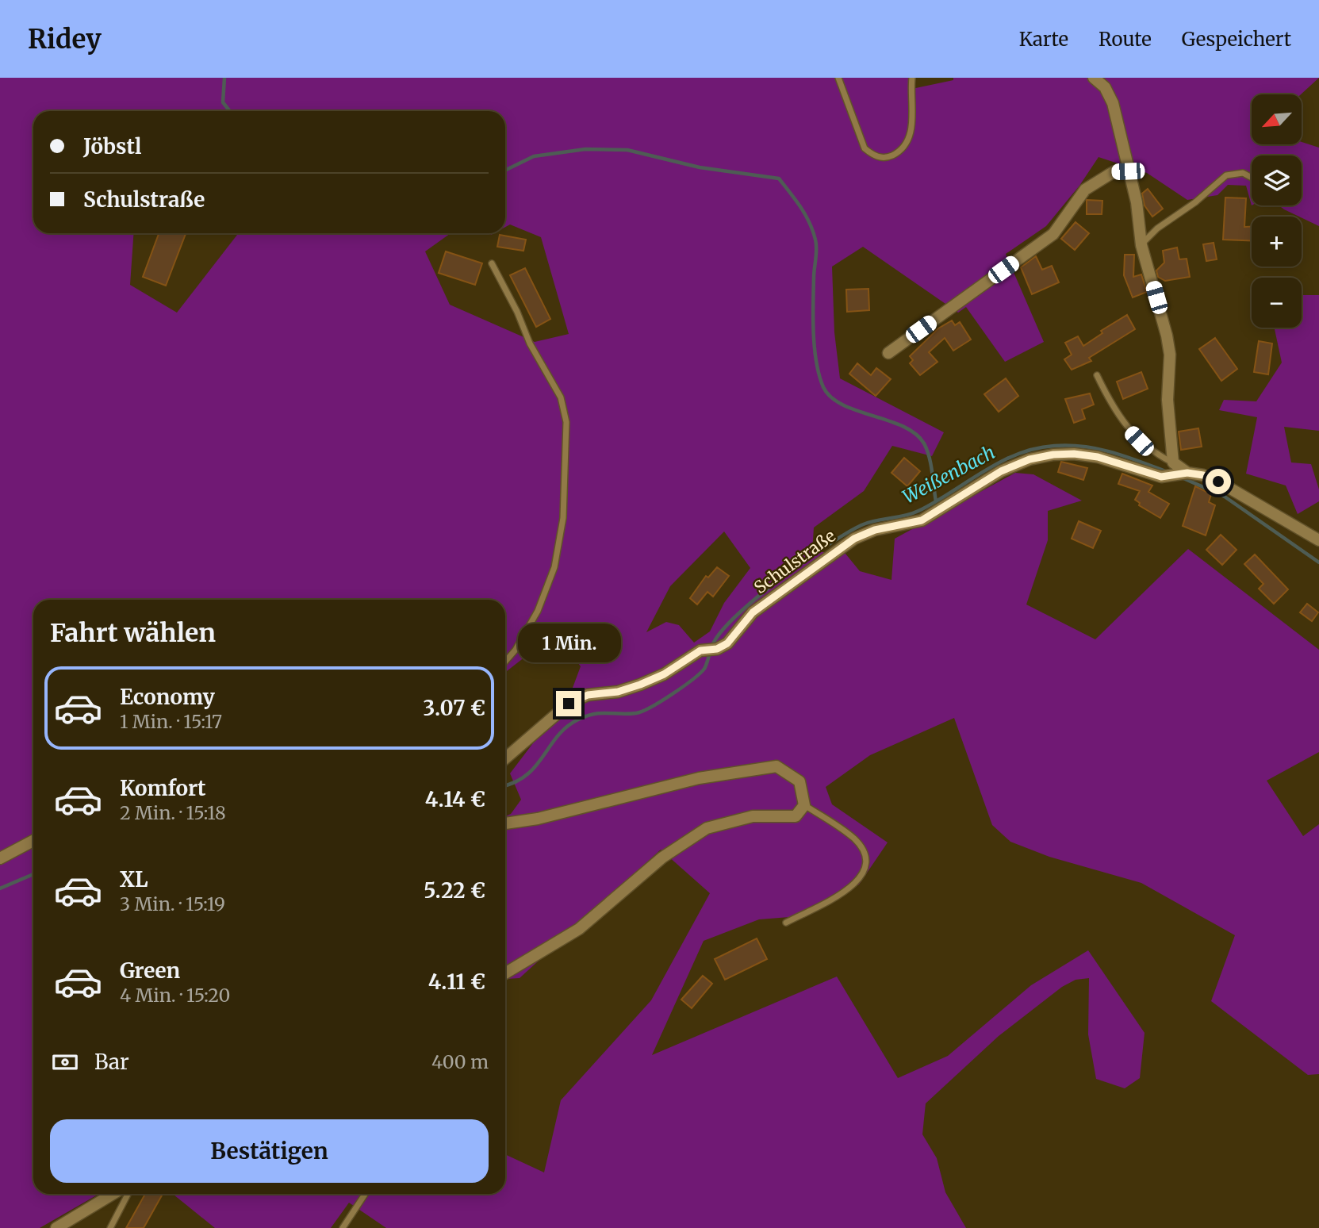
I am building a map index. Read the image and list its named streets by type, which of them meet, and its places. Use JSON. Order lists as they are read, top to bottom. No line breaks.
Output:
{"streets":{"street":["Schulstraße"]},"water":["Weißenbach"],"north":"bottom left","page":{"header":"Ridey","nav":["Karte","Route","Gespeichert"],"map_buttons":["+","−"],"banner":["Jöbstl","Schulstraße"],"heading":"Fahrt wählen","bubble":"1 Min.","list":[{"name":"Economy","note":"1 Min. · 15:17","value":"3.07 €"},{"name":"Komfort","note":"2 Min. · 15:18","value":"4.14 €"},{"name":"XL","note":"3 Min. · 15:19","value":"5.22 €"},{"name":"Green","note":"4 Min. · 15:20","value":"4.11 €"}],"pay":["Bar","400 m"],"buttons":"Bestätigen"}}
